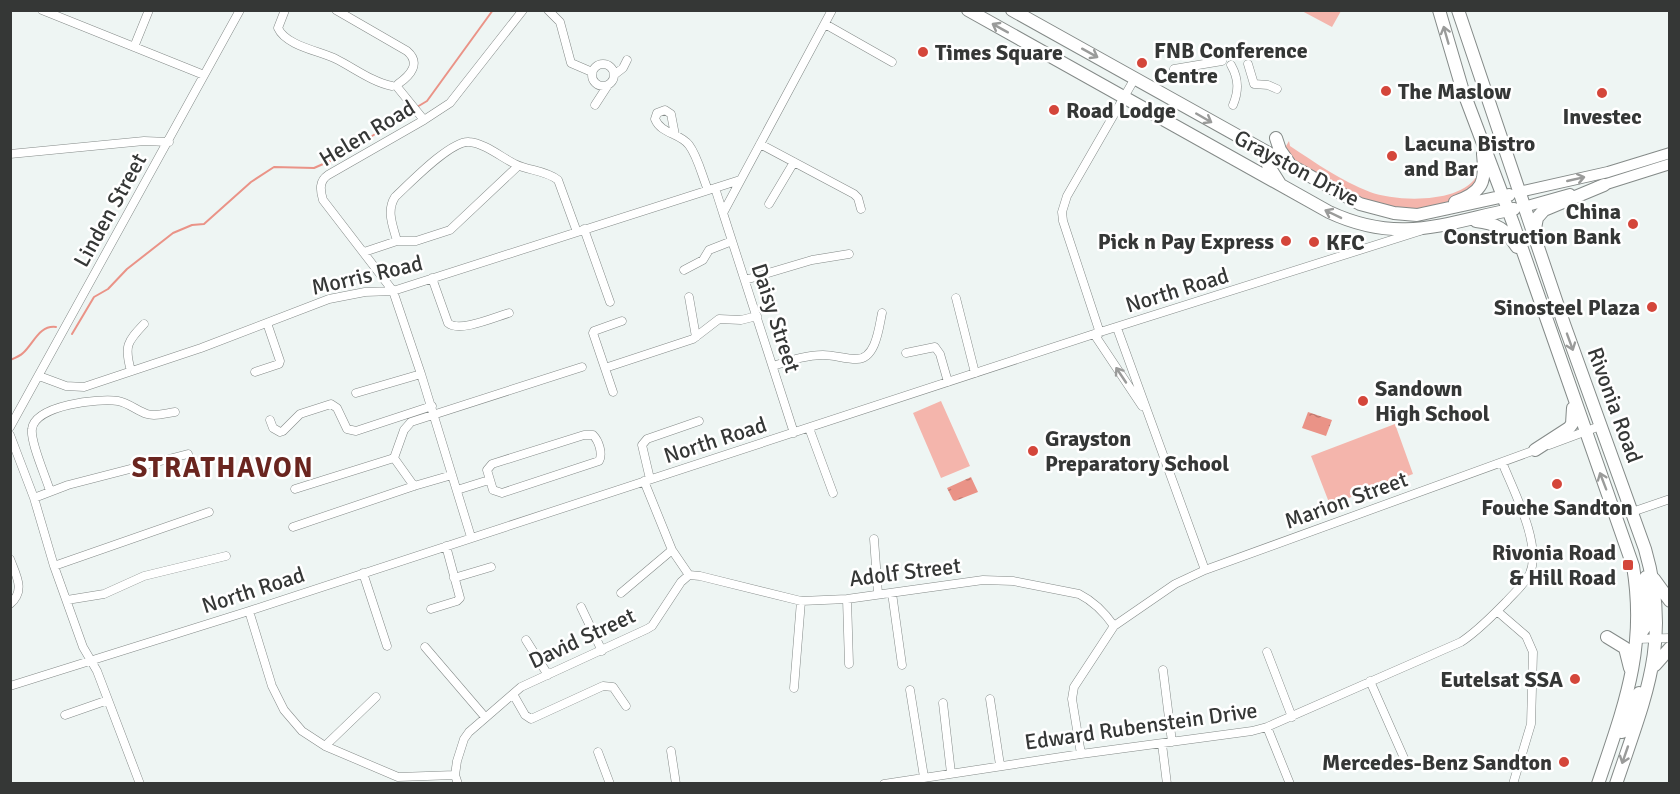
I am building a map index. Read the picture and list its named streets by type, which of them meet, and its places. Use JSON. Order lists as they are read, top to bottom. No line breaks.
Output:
{"streets":{"main road":["Grayston Drive","Rivonia Road"],"street":["Helen Road","Linden Street","Morris Road","North Road","Daisy Street","Marion Street","Adolf Street","David Street","Edward Rubenstein Drive"]},"crossings":[["Helen Road","Morris Road"],["Helen Road","North Road"],["Grayston Drive","North Road"],["Grayston Drive","Rivonia Road"],["Linden Street","Morris Road"],["Morris Road","Daisy Street"],["North Road","Daisy Street"],["Rivonia Road","Marion Street"],["Marion Street","Adolf Street"],["Marion Street","Edward Rubenstein Drive"],["Adolf Street","David Street"]],"districts":["STRATHAVON"],"places":{"other":["Times Square","FNB Conference Centre","The Maslow","Investec","Road Lodge","Lacuna Bistro and Bar","China Construction Bank","Pick n Pay Express","KFC","Sinosteel Plaza","Sandown High School","Grayston Preparatory School","Fouche Sandton","Eutelsat SSA","Mercedes-Benz Sandton"],"transit":["Rivonia Road & Hill Road"]}}
